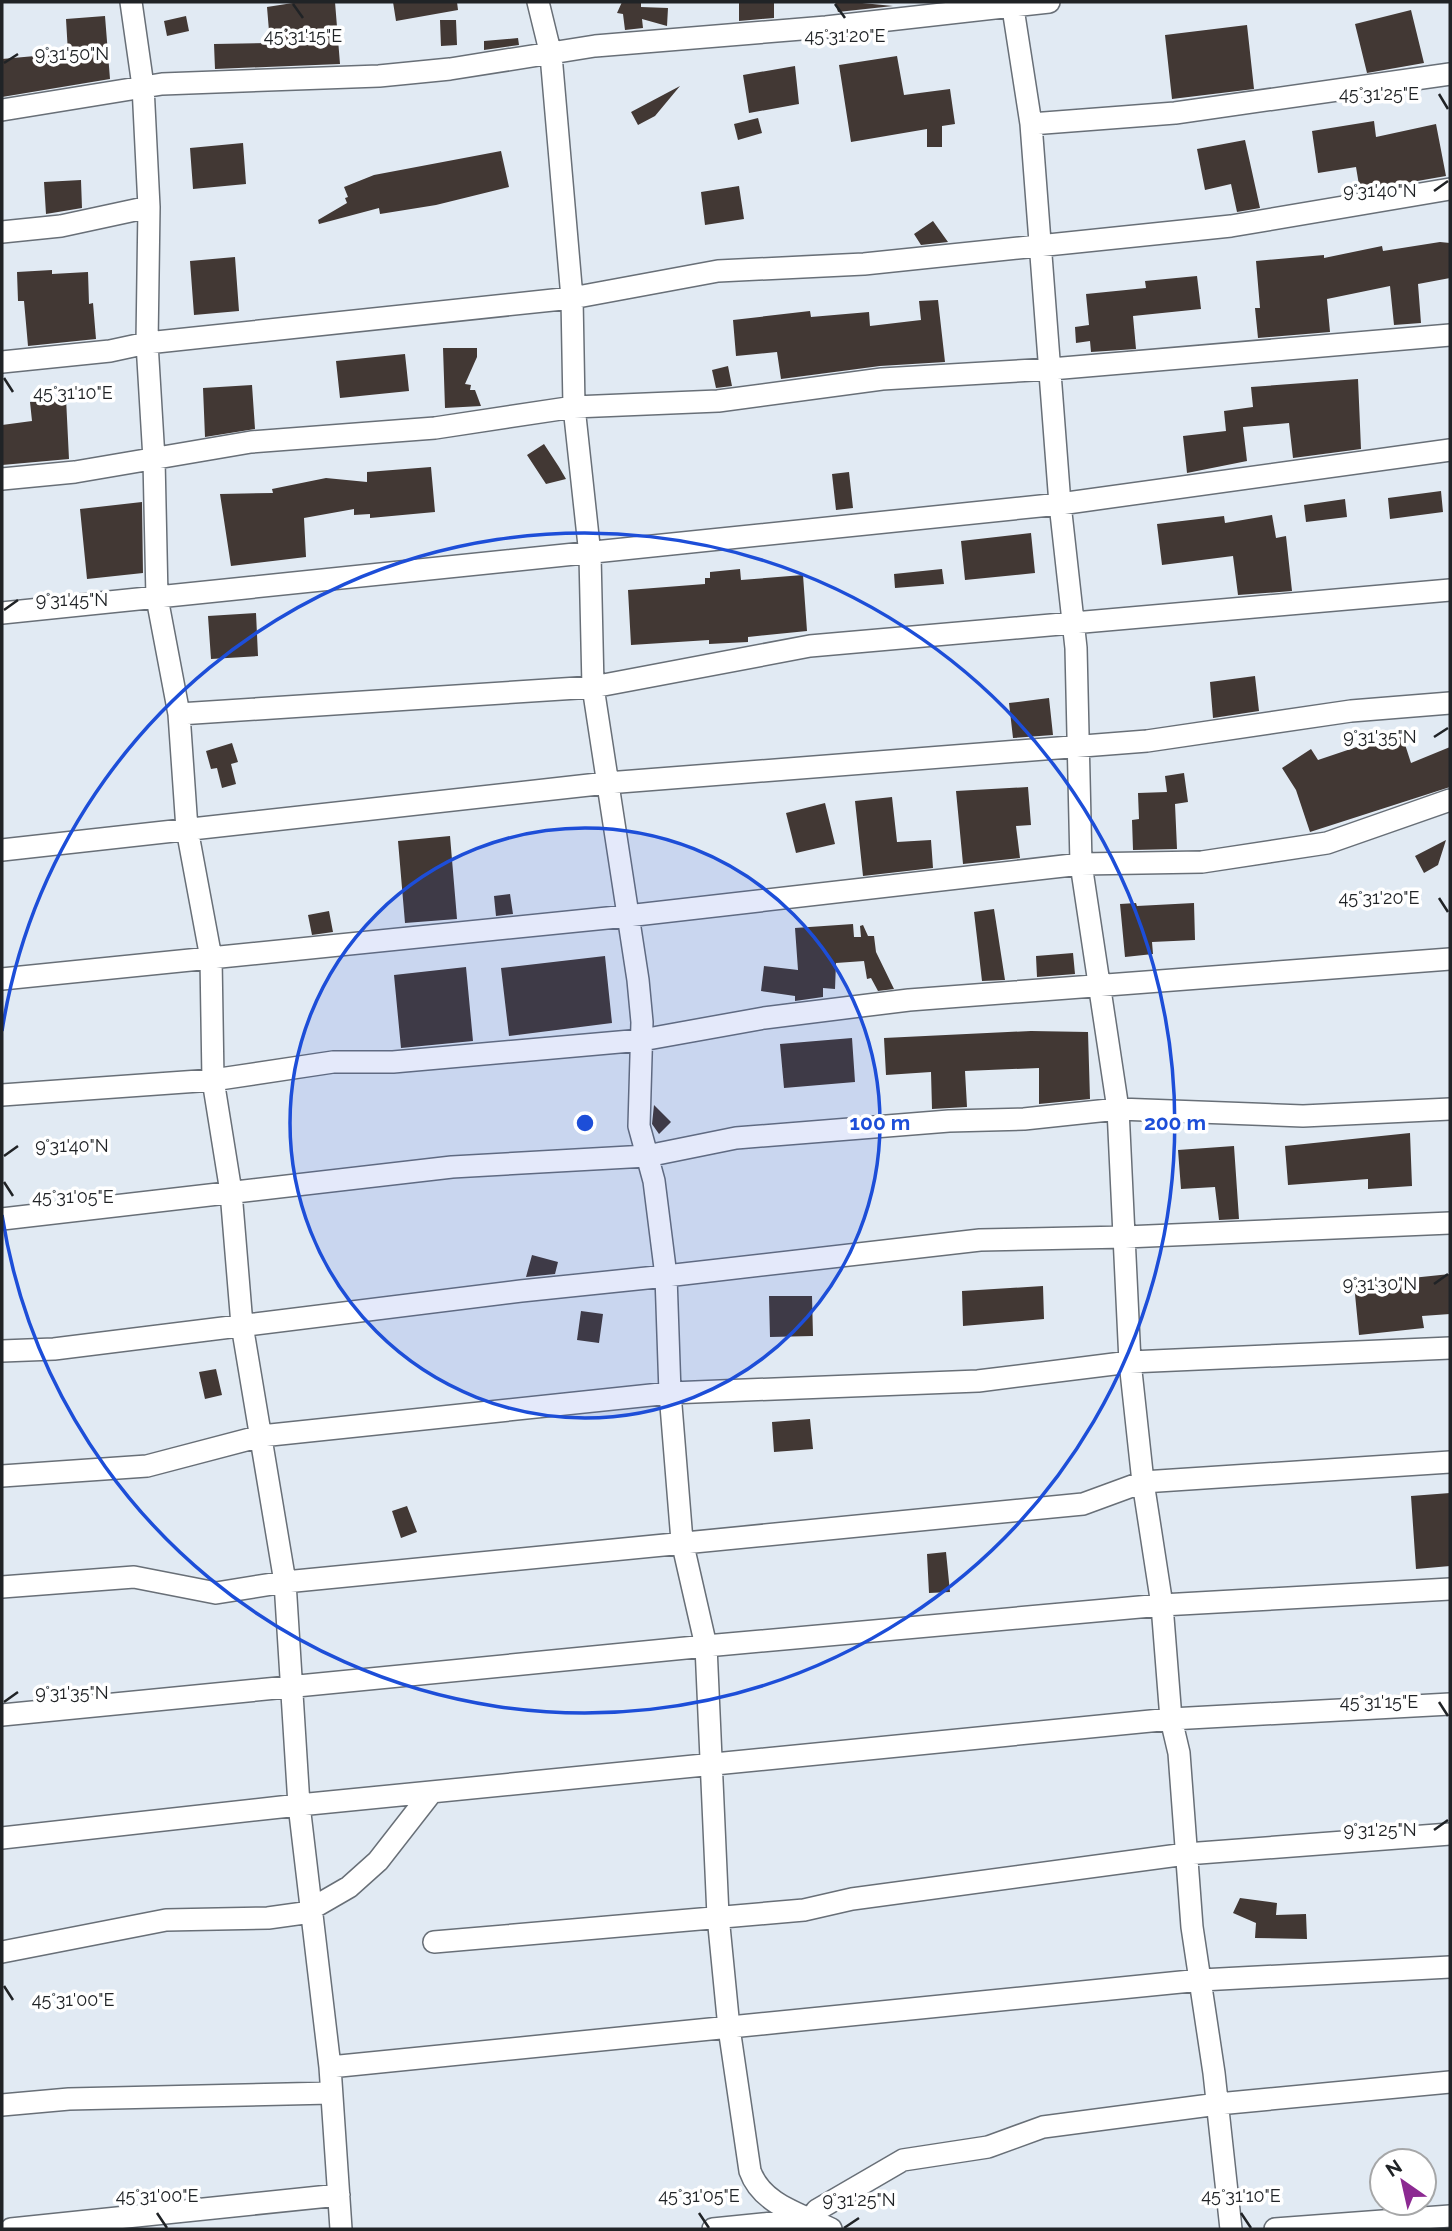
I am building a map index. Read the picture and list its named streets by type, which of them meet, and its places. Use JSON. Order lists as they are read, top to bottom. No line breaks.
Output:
{"north":"top left","coordinates":["45°31'15\"E","45°31'20\"E","9°31'50\"N","45°31'25\"E","9°31'40\"N","45°31'10\"E","9°31'45\"N","9°31'35\"N","45°31'05\"E","9°31'30\"N","9°31'25\"N","45°31'00\"E"],"rings":["100 m","200 m"]}
